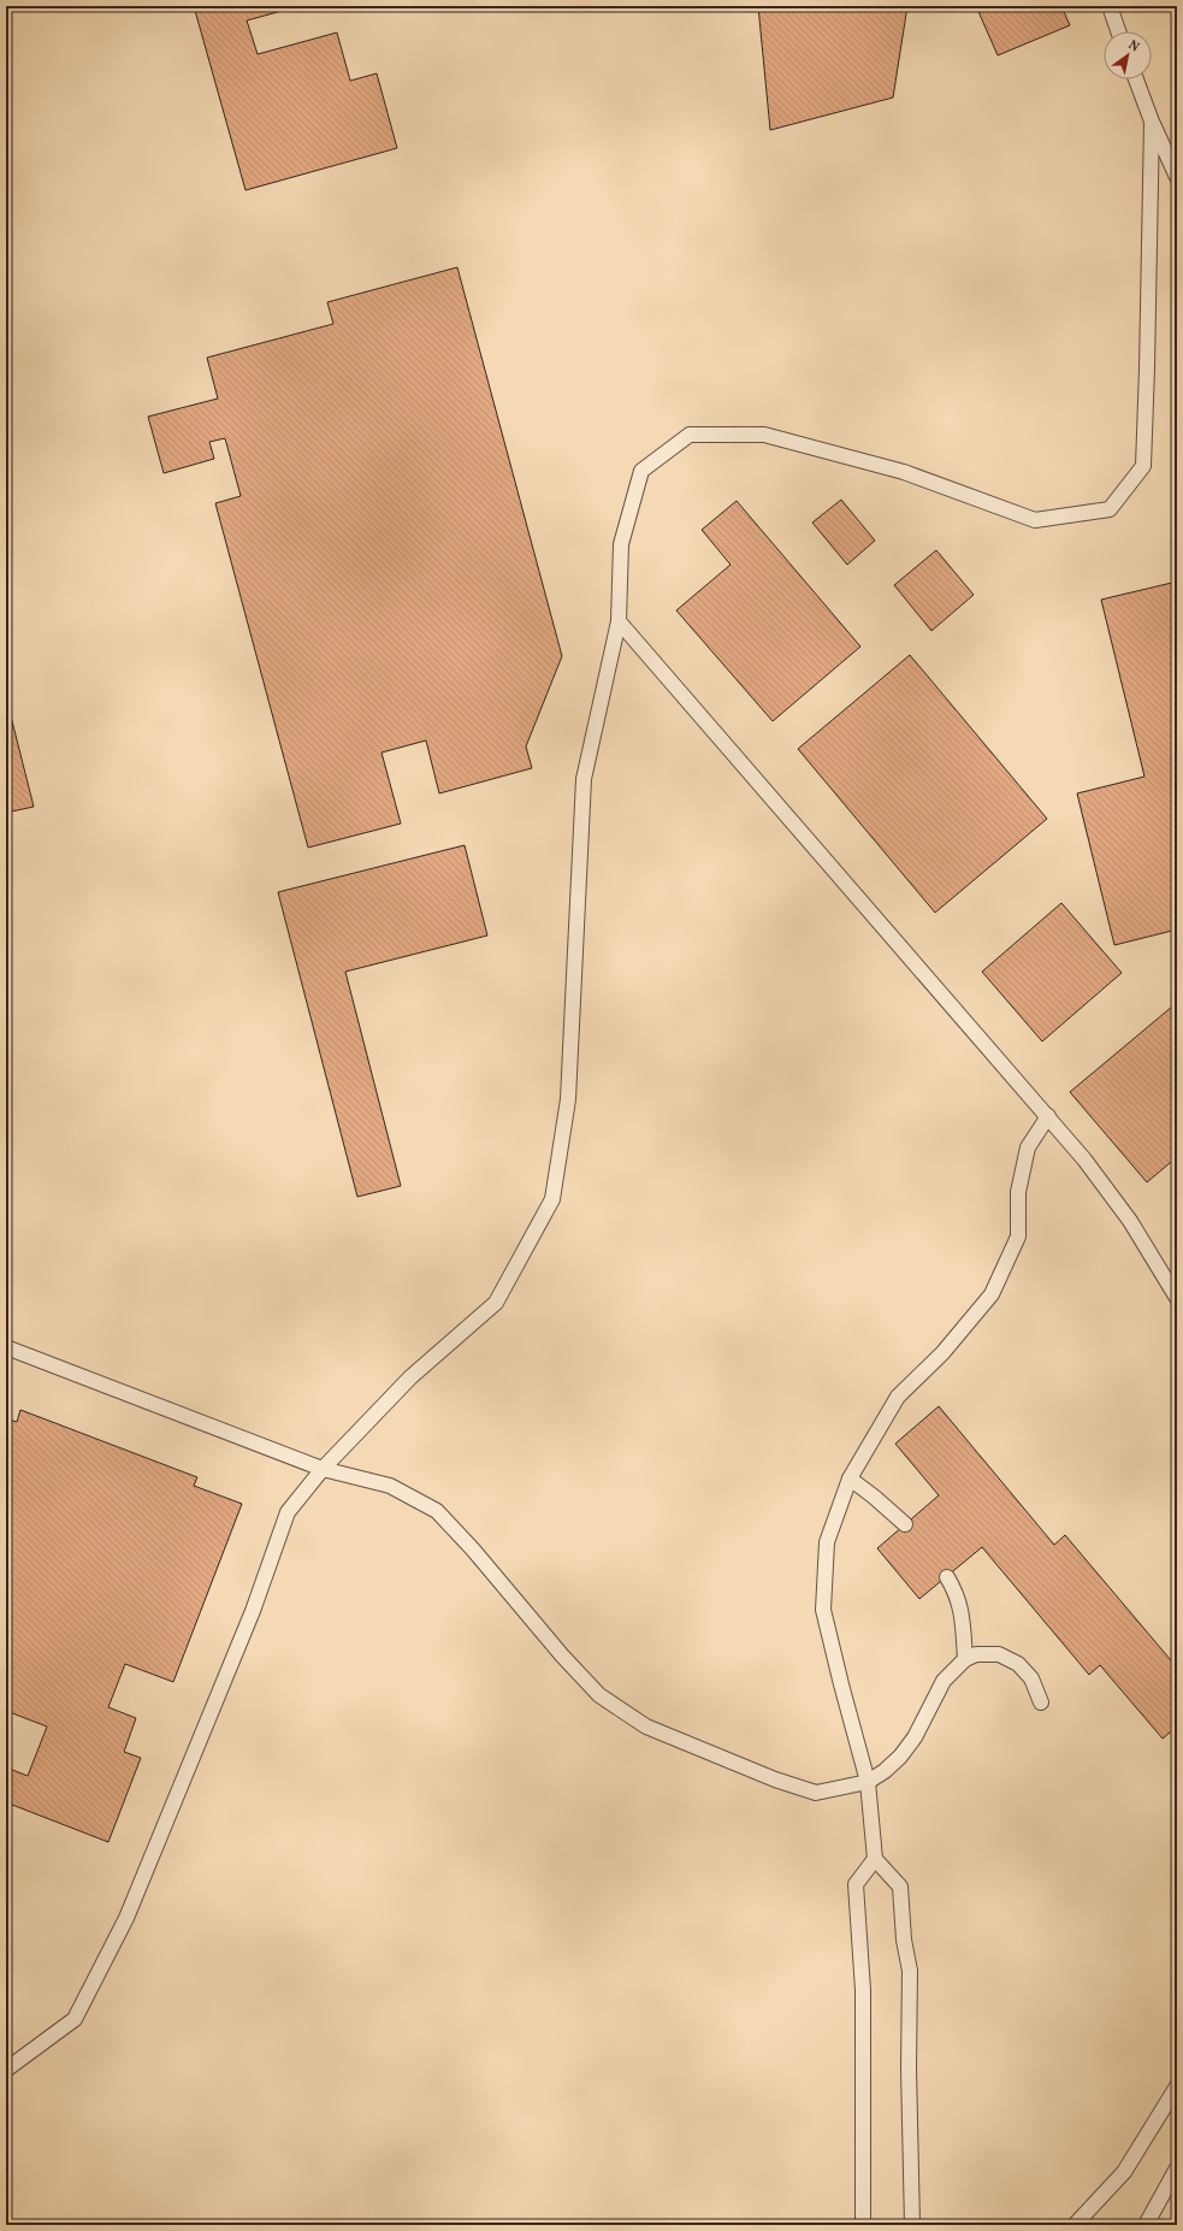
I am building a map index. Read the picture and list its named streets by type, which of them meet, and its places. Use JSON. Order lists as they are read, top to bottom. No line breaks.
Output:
{"north":"top right"}
